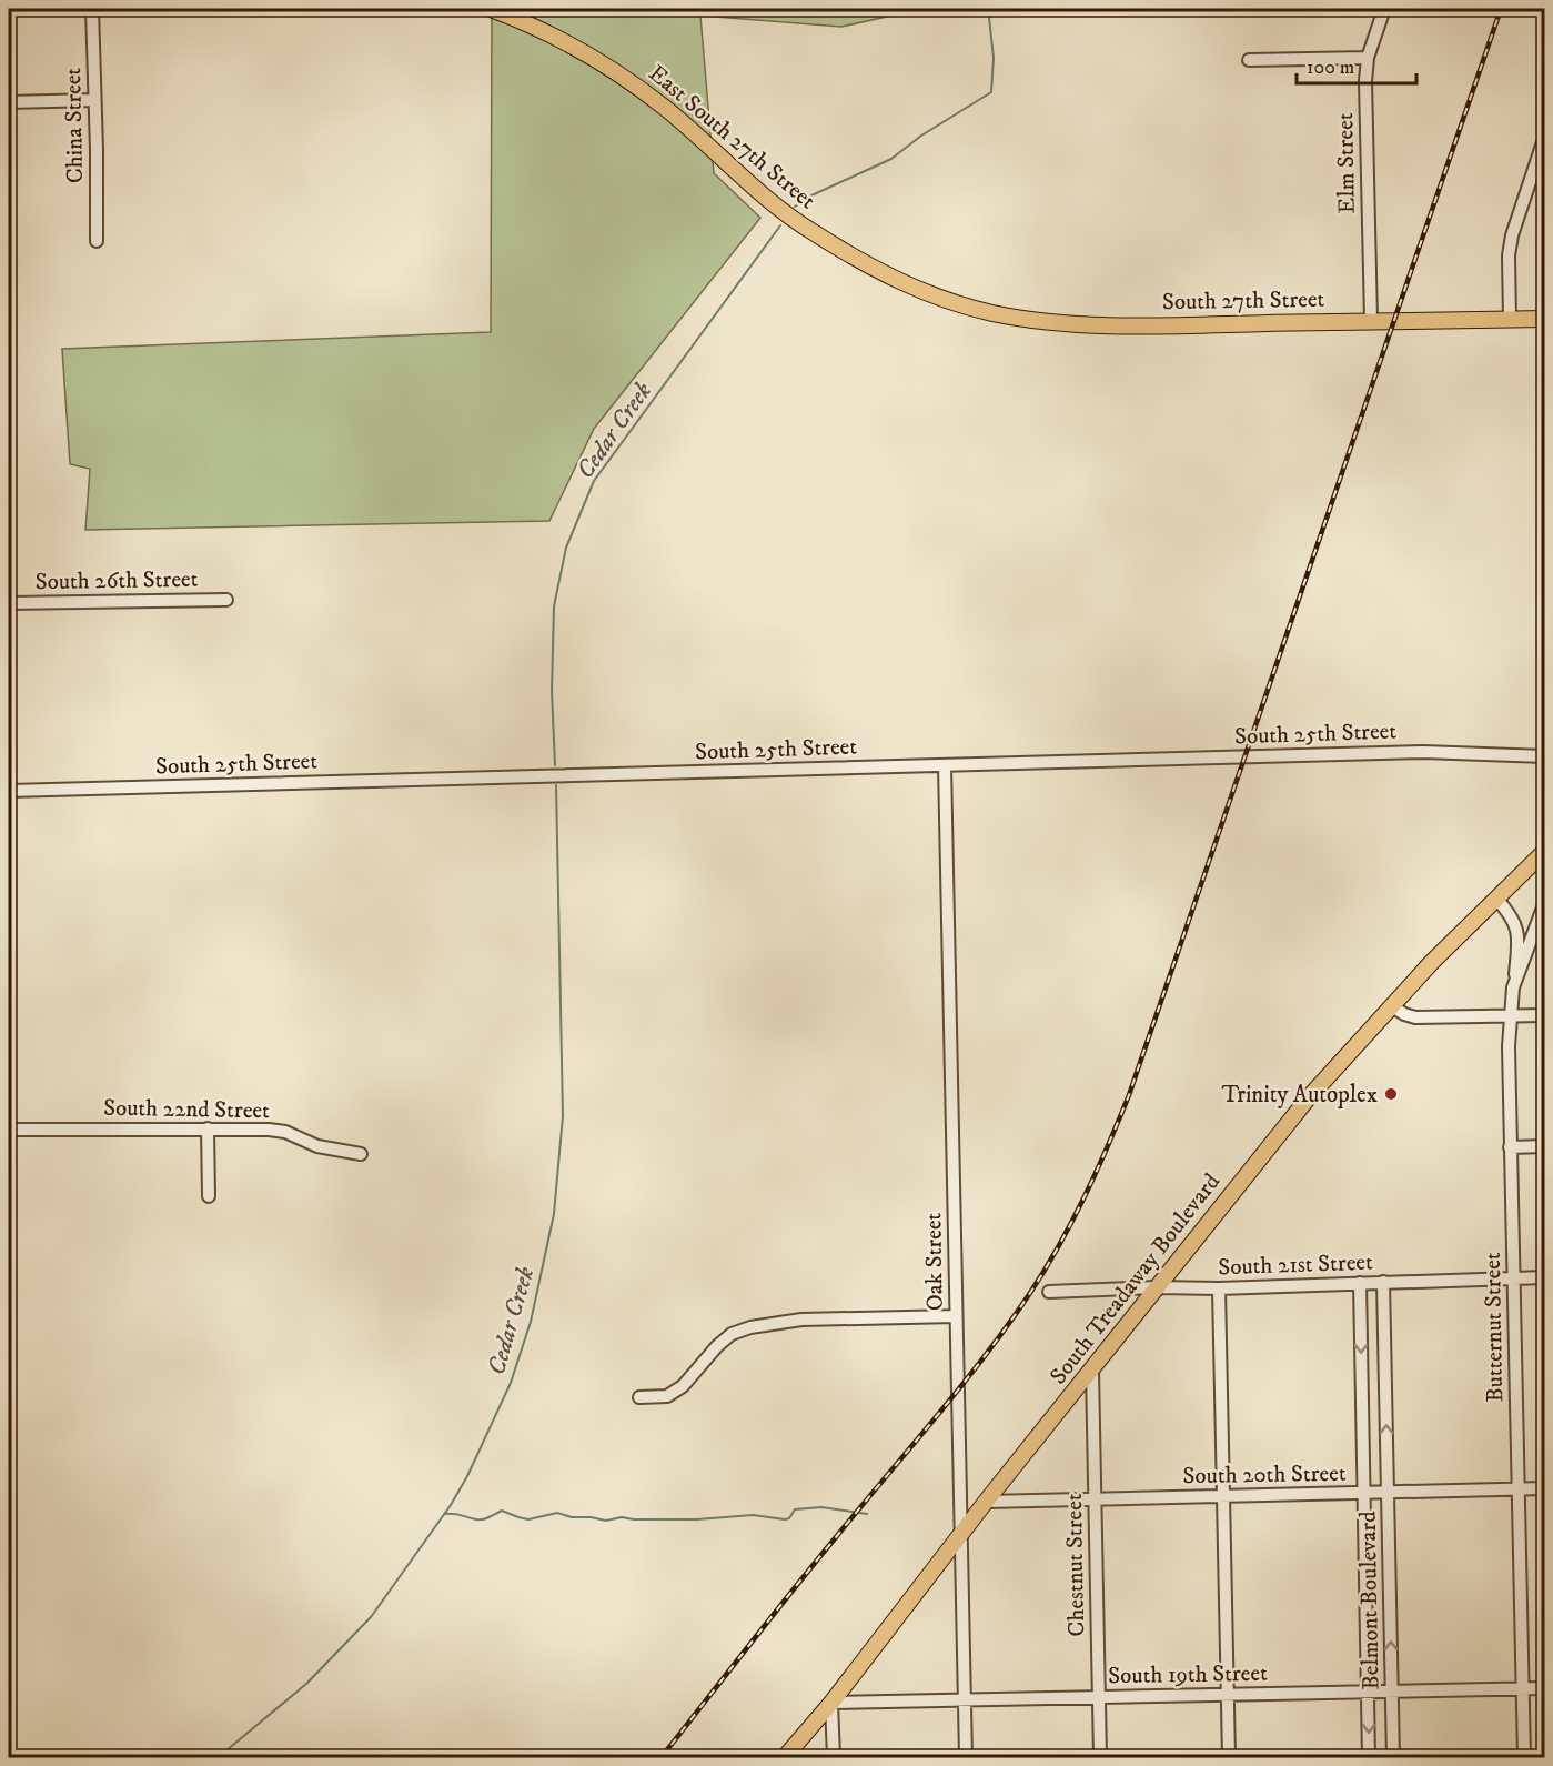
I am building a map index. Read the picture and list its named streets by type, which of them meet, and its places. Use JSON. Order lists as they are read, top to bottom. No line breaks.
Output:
{"streets":{"main road":["East South 27th Street","South 27th Street","South Treadaway Boulevard"],"street":["China Street","Elm Street","South 26th Street","South 25th Street","South 22nd Street","Oak Street","South 21st Street","Butternut Street","South 20th Street","Chestnut Street","Belmont Boulevard","South 19th Street"]},"crossings":[["East South 27th Street","South 27th Street"],["Elm Street","South 27th Street"],["South 25th Street","Oak Street"],["Oak Street","South Treadaway Boulevard"],["Oak Street","South 19th Street"],["South 21st Street","South Treadaway Boulevard"],["South 21st Street","Butternut Street"],["South 21st Street","Belmont Boulevard"],["South Treadaway Boulevard","South 20th Street"],["South Treadaway Boulevard","Chestnut Street"],["South Treadaway Boulevard","South 19th Street"],["Butternut Street","South 20th Street"],["Butternut Street","South 19th Street"],["South 20th Street","Chestnut Street"],["South 20th Street","Belmont Boulevard"],["Chestnut Street","South 19th Street"],["Belmont Boulevard","South 19th Street"]],"water":["Cedar Creek"],"places":["Trinity Autoplex"],"scale_bar":"100 m"}
